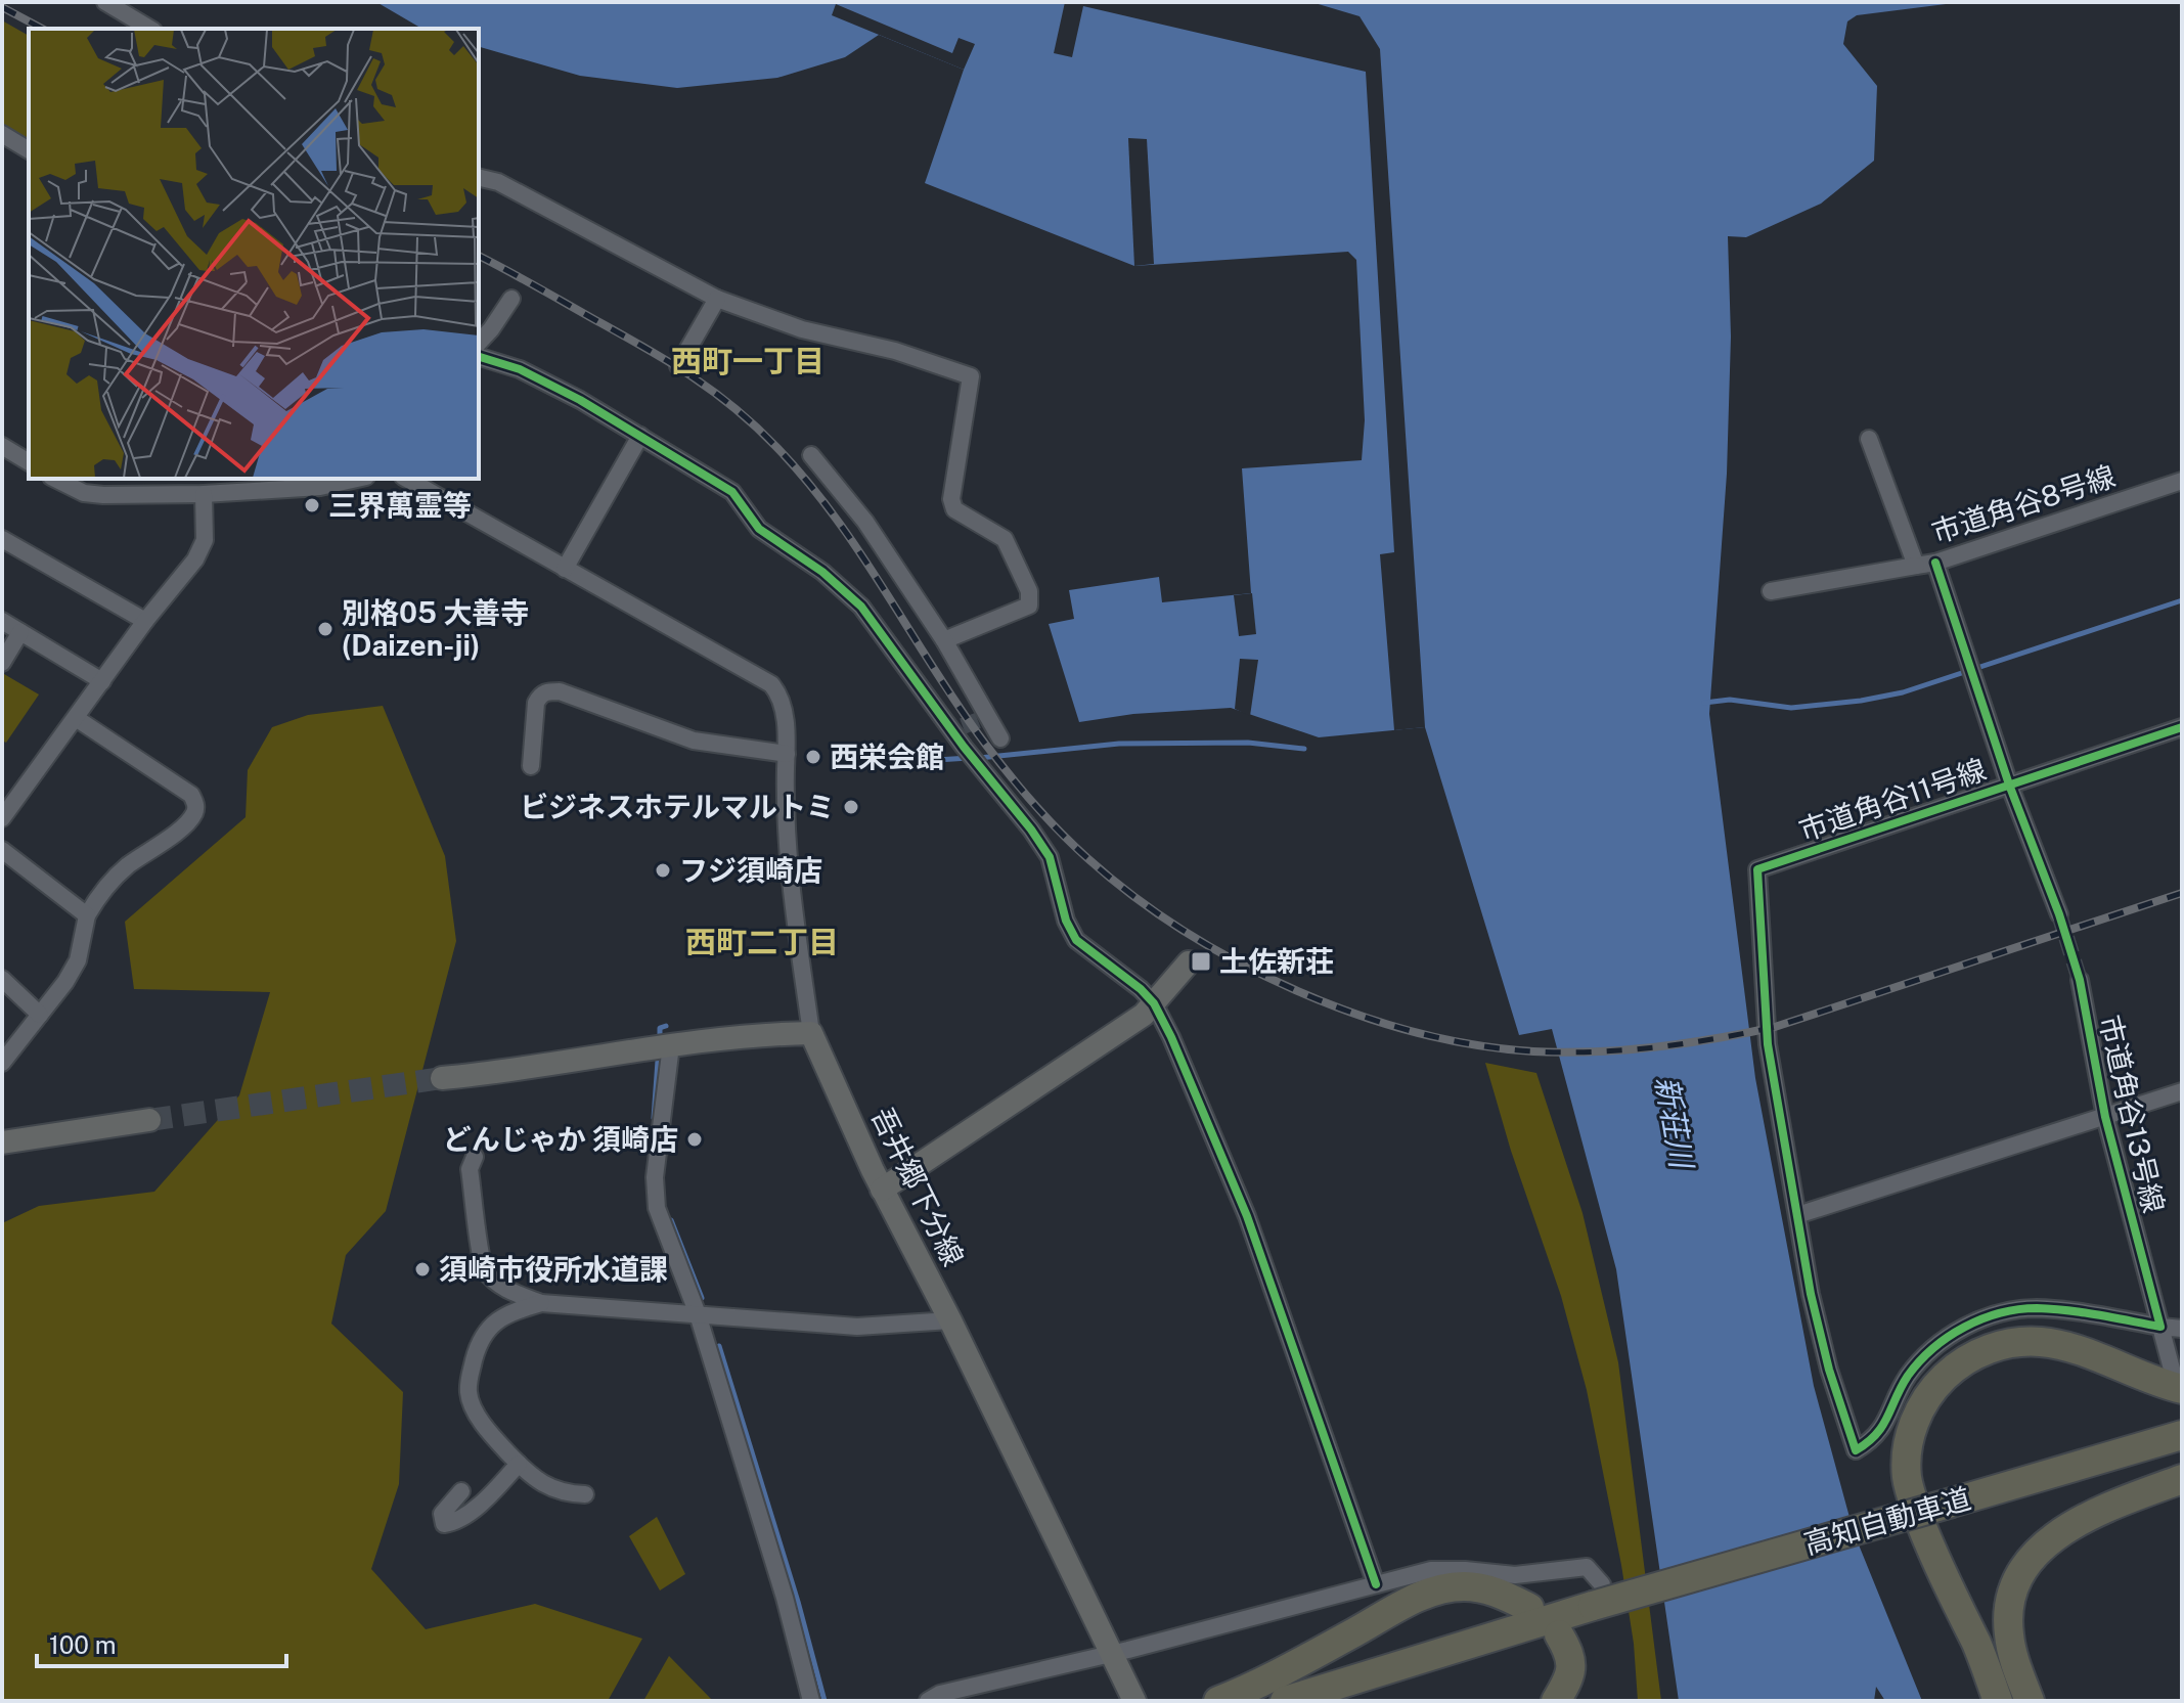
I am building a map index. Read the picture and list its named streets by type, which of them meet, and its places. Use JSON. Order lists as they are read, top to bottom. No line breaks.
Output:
{"streets":{"highway":["高知自動車道"],"main road":["吾井郷下分線"],"street":["市道角谷8号線","市道角谷11号線","市道角谷13号線"]},"districts":["西町一丁目","西町二丁目"],"water":["新荘川"],"places":{"other":["三界萬霊等","別格05 大善寺 (Daizen-ji)","西栄会館","ビジネスホテルマルトミ","フジ須崎店","どんじゃか 須崎店","須崎市役所水道課"],"transit":["土佐新荘"]},"scale_bar":"100 m"}
